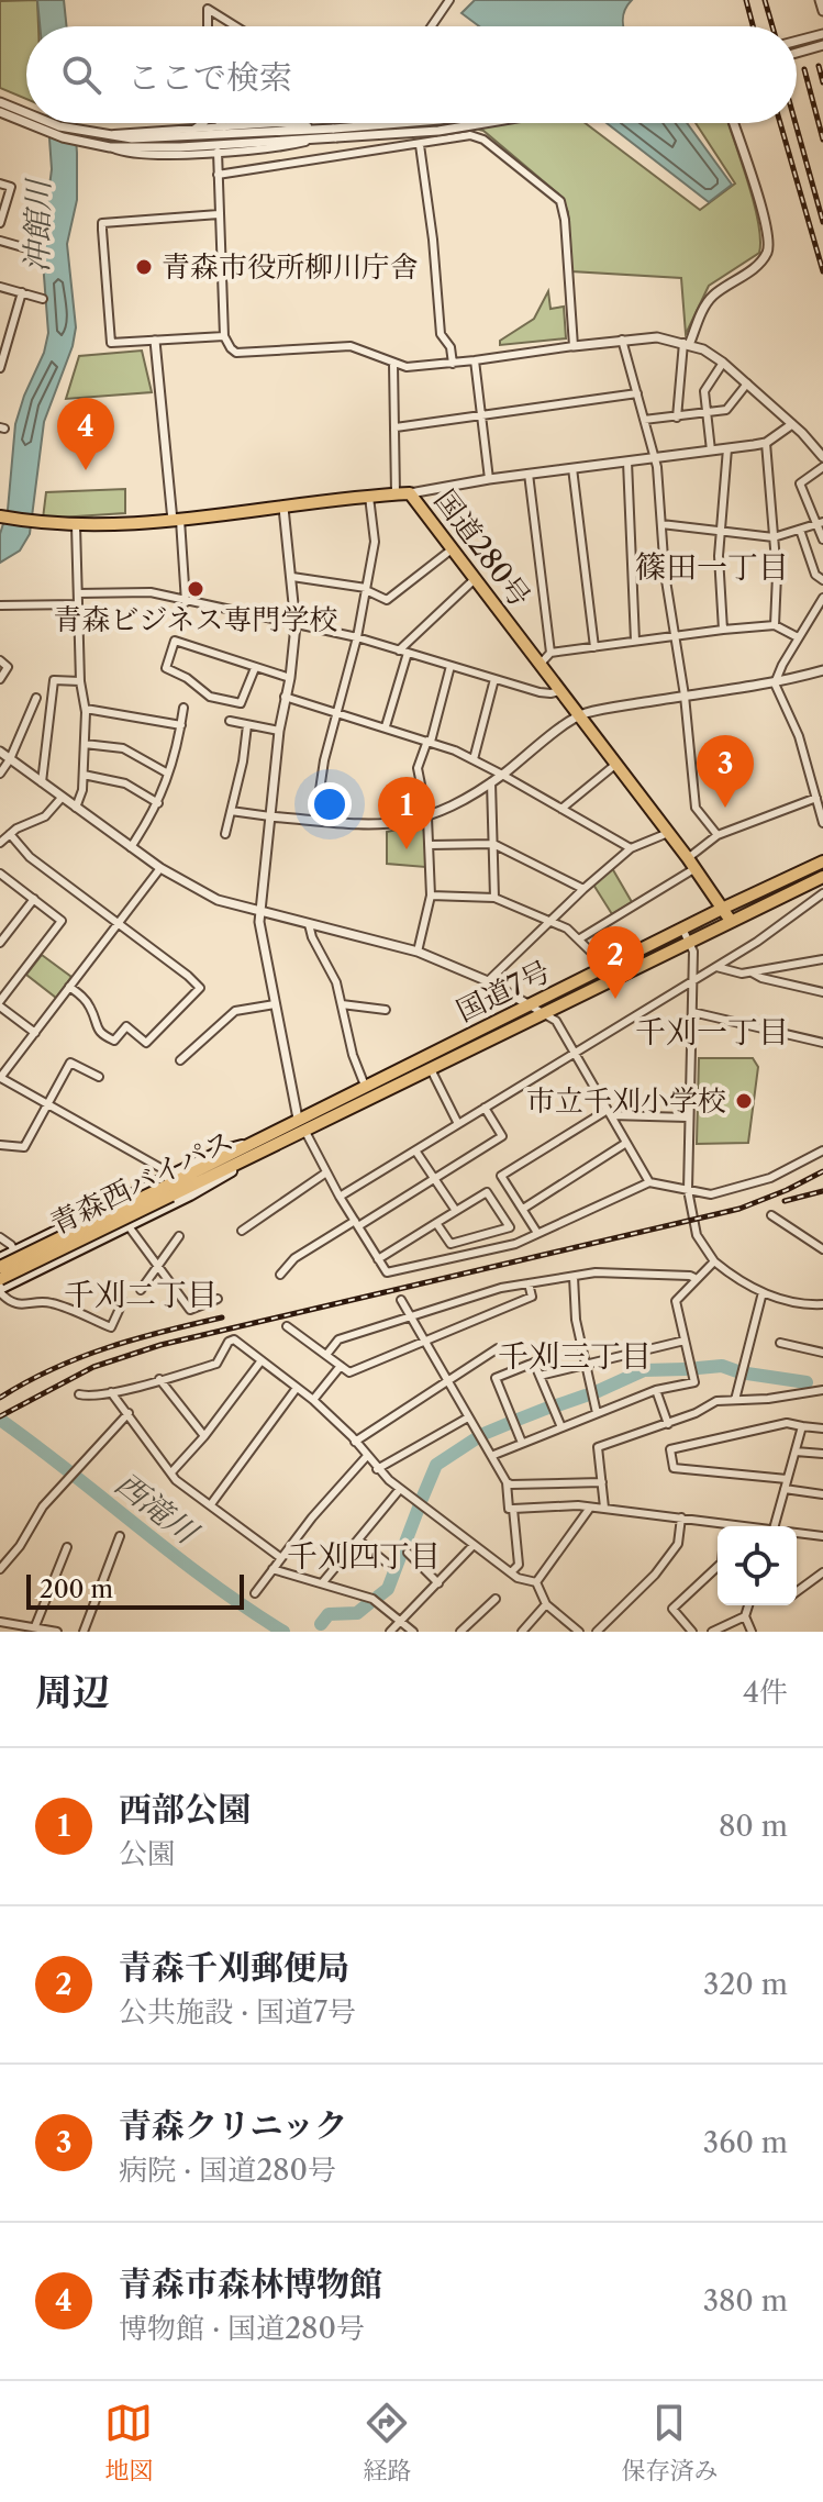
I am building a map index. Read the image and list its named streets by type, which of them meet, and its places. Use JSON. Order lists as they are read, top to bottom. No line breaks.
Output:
{"streets":{"highway":["国道280号","国道7号","青森西バイパス"]},"crossings":[["国道280号","国道7号"],["国道7号","青森西バイパス"]],"districts":["篠田一丁目","千刈一丁目","千刈二丁目","千刈三丁目","千刈四丁目"],"water":["沖館川","西滝川"],"places":["青森市役所柳川庁舎","青森ビジネス専門学校","市立千刈小学校"],"scale_bar":"200 m","page":{"search":"ここで検索","pins":["4","3","1","2"],"scale":"200 m","heading":["周辺","4件"],"list":[{"mark":"1","name":"西部公園","note":"公園","value":"80 m"},{"mark":"2","name":"青森千刈郵便局","note":"公共施設 · 国道7号","value":"320 m"},{"mark":"3","name":"青森クリニック","note":"病院 · 国道280号","value":"360 m"},{"mark":"4","name":"青森市森林博物館","note":"博物館 · 国道280号","value":"380 m"}],"nav":["地図","経路","保存済み"]}}
